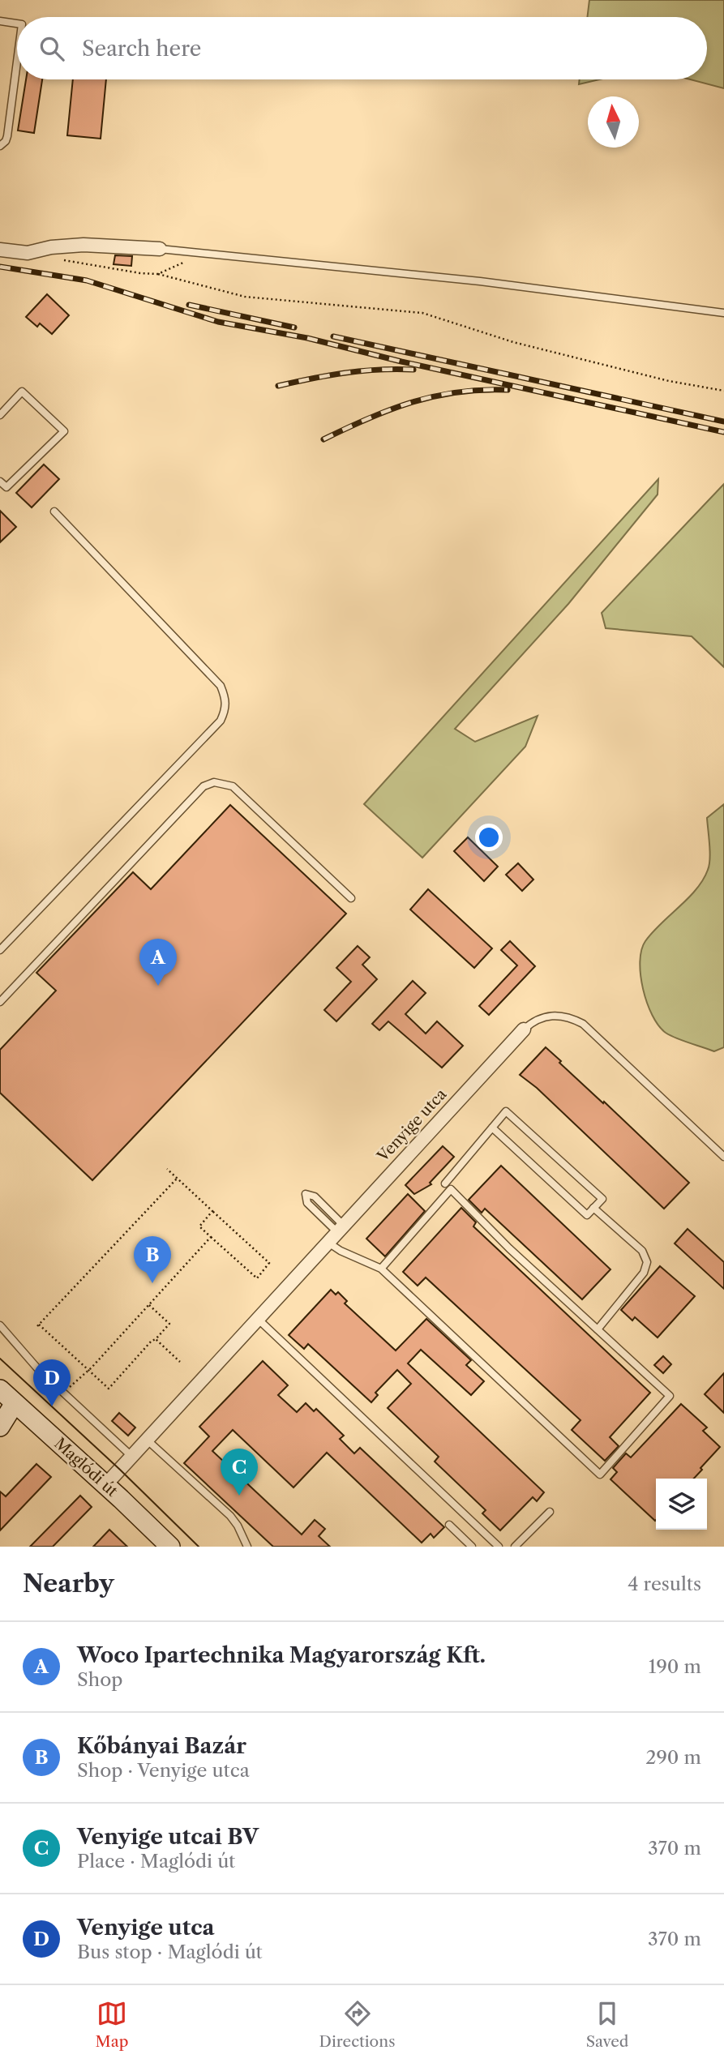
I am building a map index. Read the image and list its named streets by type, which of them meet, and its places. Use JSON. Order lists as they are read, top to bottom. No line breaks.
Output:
{"streets":{"street":["Venyige utca","Maglódi út"]},"crossings":[["Venyige utca","Maglódi út"]],"north":"top","page":{"search":"Search here","pins":["A","B","D","C"],"heading":["Nearby","4 results"],"list":[{"mark":"A","name":"Woco Ipartechnika Magyarország Kft.","note":"Shop","value":"190 m"},{"mark":"B","name":"Kőbányai Bazár","note":"Shop · Venyige utca","value":"290 m"},{"mark":"C","name":"Venyige utcai BV","note":"Place · Maglódi út","value":"370 m"},{"mark":"D","name":"Venyige utca","note":"Bus stop · Maglódi út","value":"370 m"}],"nav":["Map","Directions","Saved"]}}
